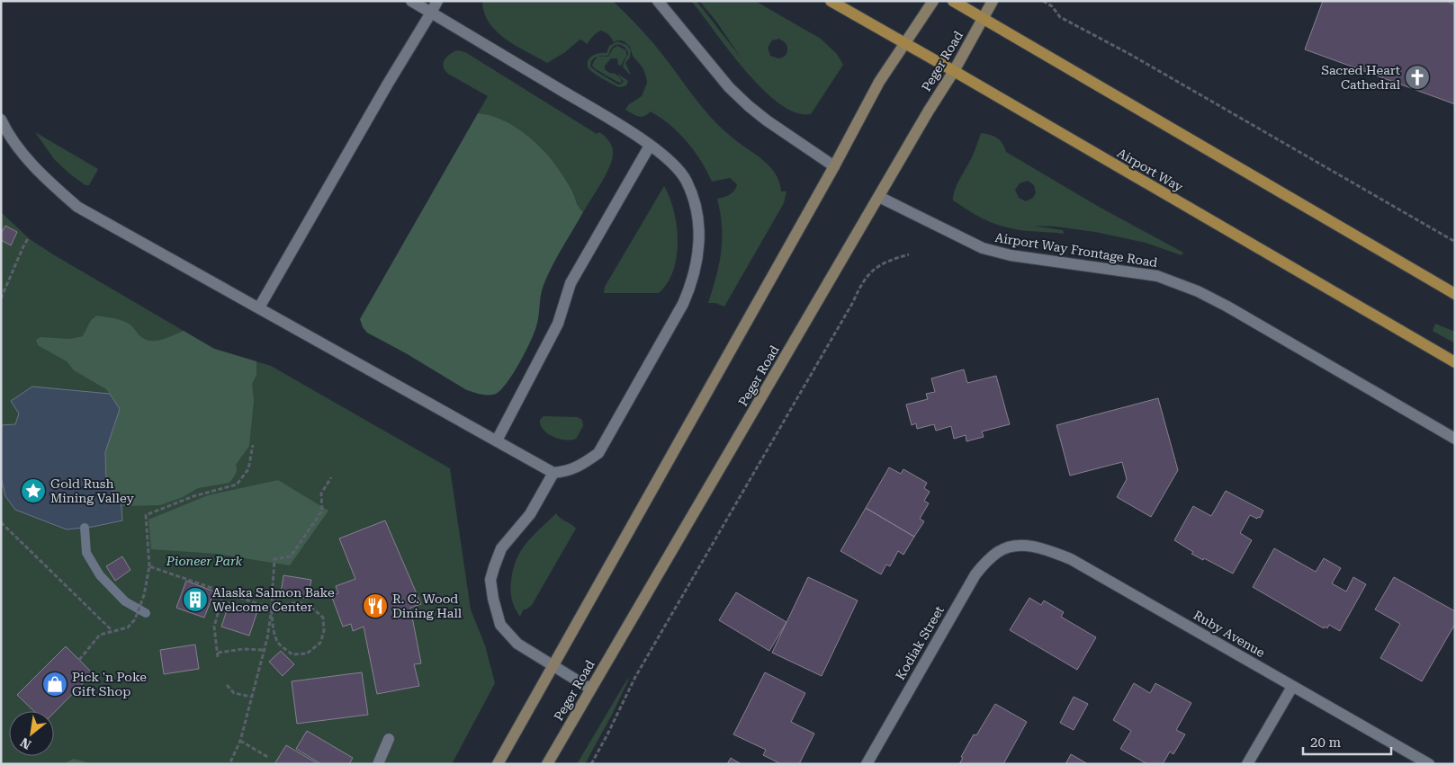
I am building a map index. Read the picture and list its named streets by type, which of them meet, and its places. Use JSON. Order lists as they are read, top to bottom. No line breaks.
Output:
{"streets":{"main road":["Peger Road","Airport Way"],"street":["Airport Way Frontage Road","Ruby Avenue","Kodiak Street"]},"crossings":[["Peger Road","Airport Way"],["Peger Road","Airport Way Frontage Road"],["Ruby Avenue","Kodiak Street"]],"parks":["Pioneer Park"],"places":{"church":["Sacred Heart Cathedral"],"place":["Gold Rush Mining Valley"],"building":["Alaska Salmon Bake Welcome Center"],"restaurant":["R. C. Wood Dining Hall"],"shop":["Pick 'n Poke Gift Shop"]},"scale_bar":"20 m","north":"bottom left"}
